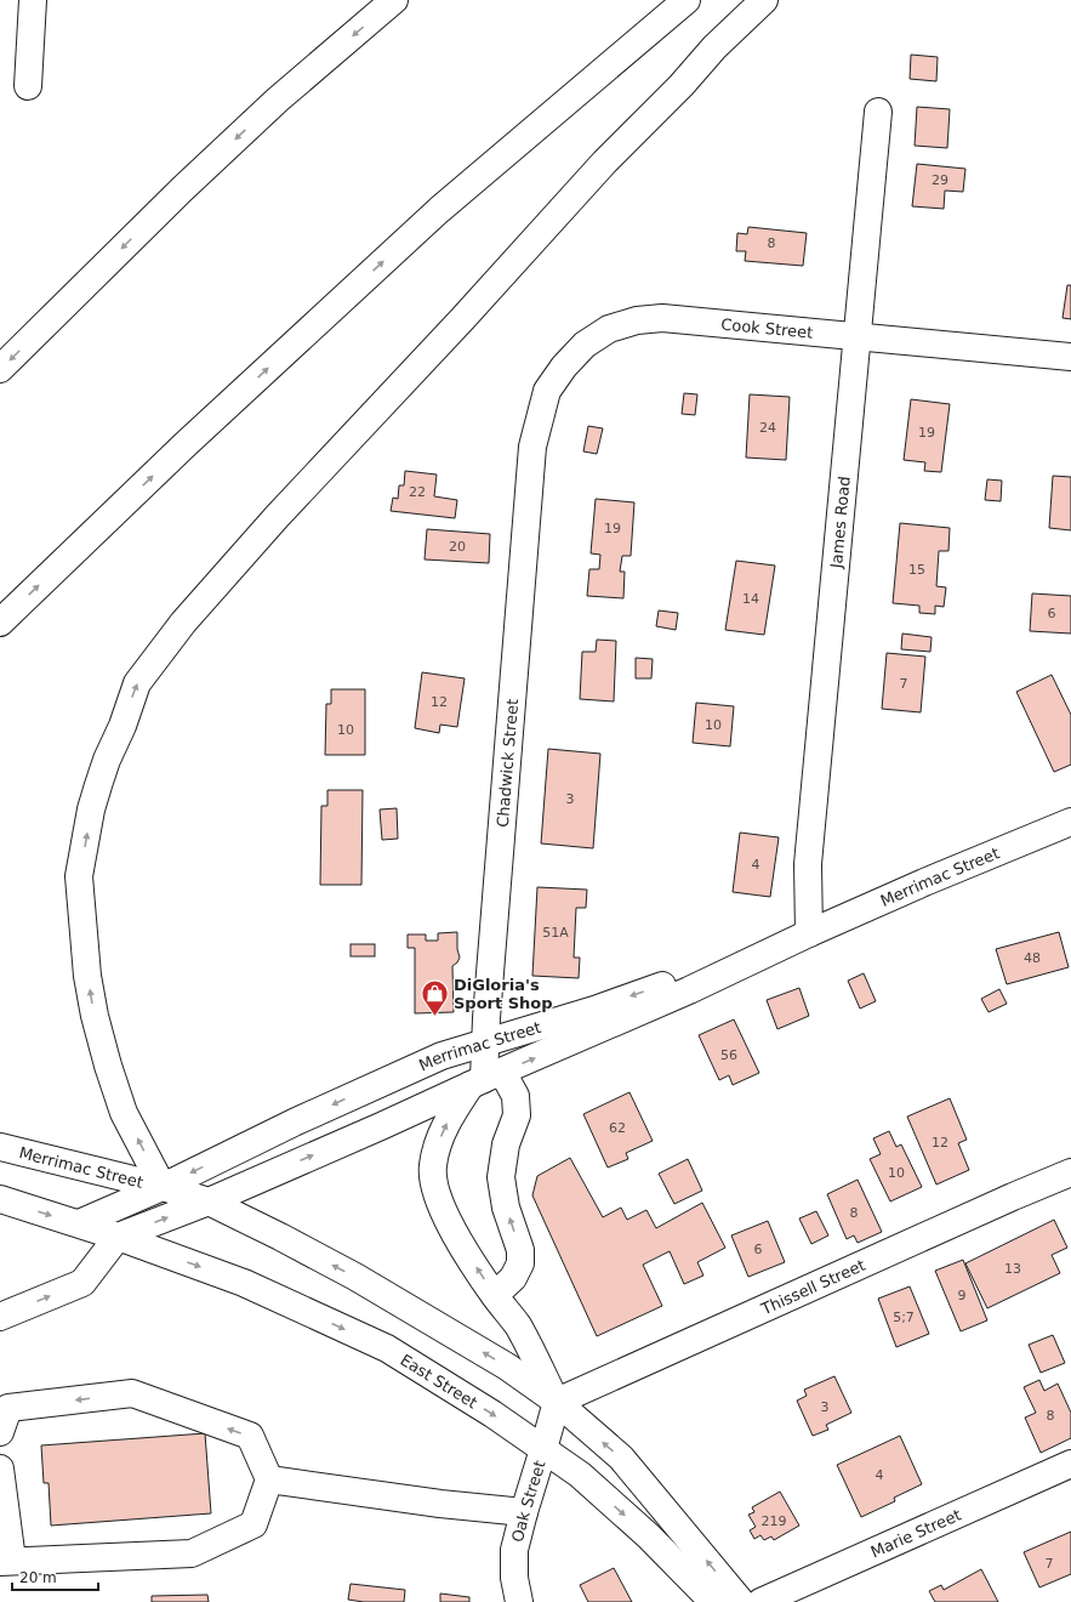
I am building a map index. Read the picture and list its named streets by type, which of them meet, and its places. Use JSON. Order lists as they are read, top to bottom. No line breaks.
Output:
{"streets":{"main road":["Cook Street","James Road","Chadwick Street","Merrimac Street","Thissell Street","East Street","Oak Street","Marie Street"]},"crossings":[["Cook Street","James Road"],["Cook Street","Chadwick Street"],["James Road","Merrimac Street"],["Chadwick Street","Merrimac Street"],["Merrimac Street","East Street"],["Thissell Street","Oak Street"],["East Street","Oak Street"]],"places":{"shop":["DiGloria's Sport Shop"]},"house_numbers":["29","8","24","19","22","19","20","15","14","6","7","12","10","10","3","4","51A","48","56","62","12","10","8","6","13","9","5;7","3","8","4","219","7"],"scale_bar":"20 m"}
